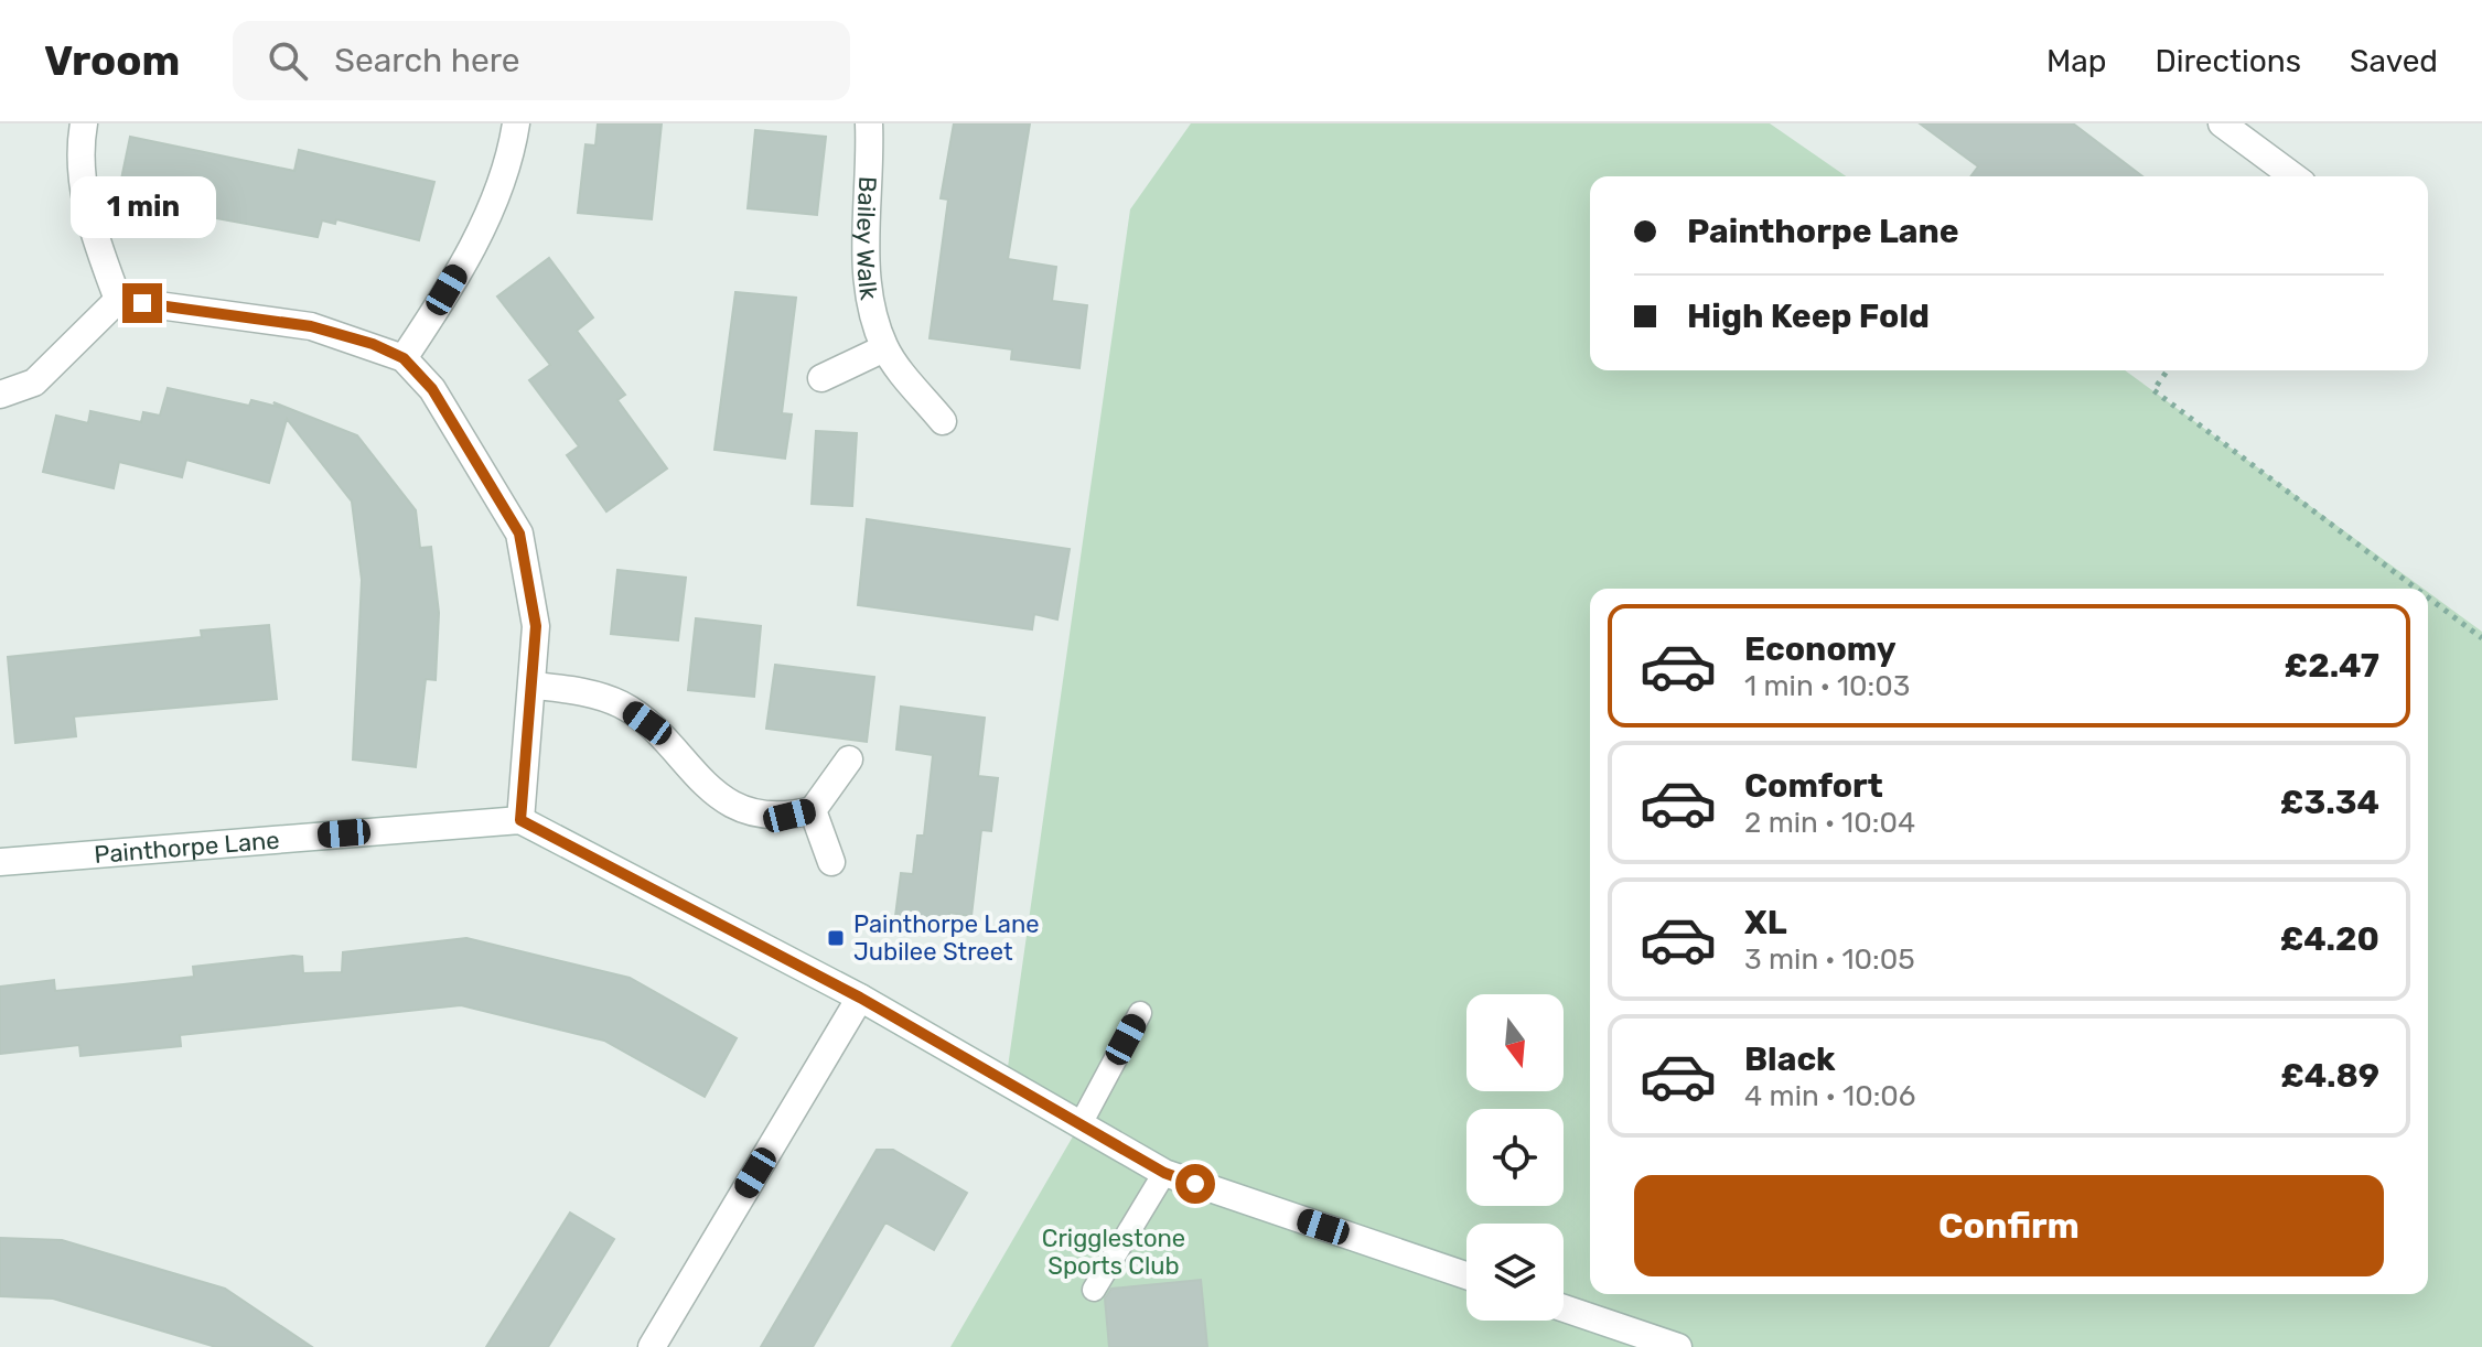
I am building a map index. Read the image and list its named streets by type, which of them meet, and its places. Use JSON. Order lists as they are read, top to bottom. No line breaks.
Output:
{"streets":{"street":["Bailey Walk","Painthorpe Lane"]},"parks":["Crigglestone Sports Club"],"places":{"transit":["Painthorpe Lane Jubilee Street"]},"north":"bottom","page":{"header":"Vroom","search":"Search here","nav":["Map","Directions","Saved"],"bubble":"1 min","banner":["Painthorpe Lane","High Keep Fold"],"list":[{"name":"Economy","note":"1 min · 10:03","value":"£2.47"},{"name":"Comfort","note":"2 min · 10:04","value":"£3.34"},{"name":"XL","note":"3 min · 10:05","value":"£4.20"},{"name":"Black","note":"4 min · 10:06","value":"£4.89"}],"buttons":"Confirm"}}
